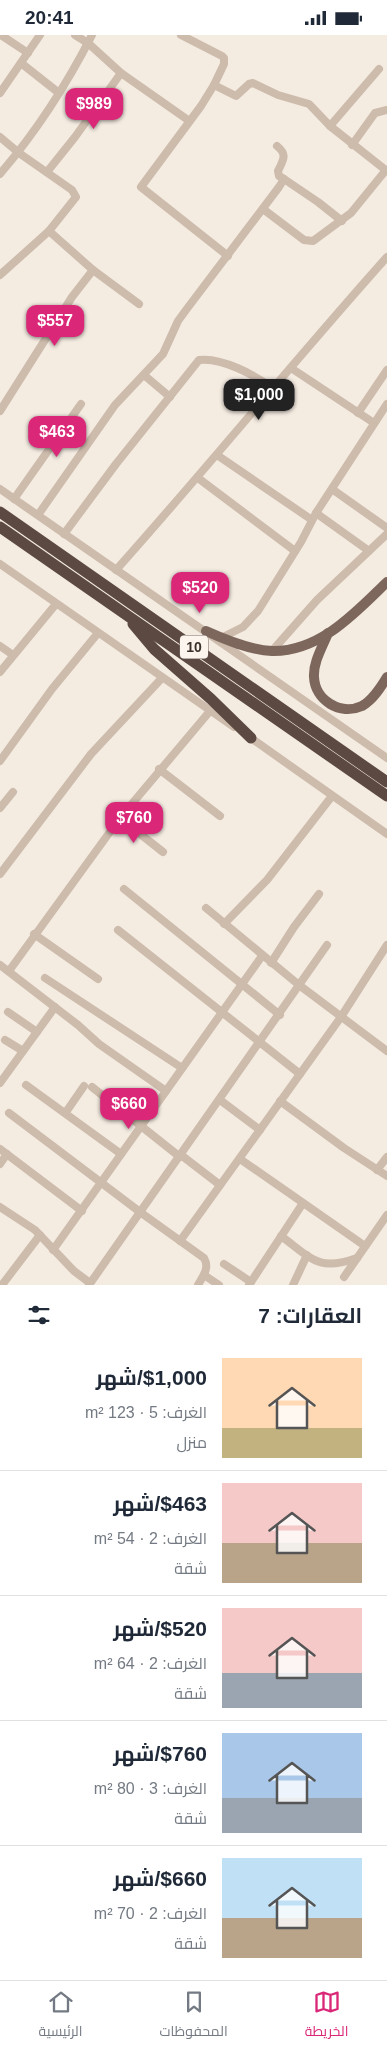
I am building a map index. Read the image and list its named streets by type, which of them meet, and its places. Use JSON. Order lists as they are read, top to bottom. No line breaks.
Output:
{"streets":{"highway":["10"]},"page":{"status":"20:41","price":["$989","$557","$1,000","$463","$520","$760","$660"],"heading":"العقارات: 7","list":[{"name":"$1,000/شهر","note":"الغرف: 5 · 123 m² · منزل"},{"name":"$463/شهر","note":"الغرف: 2 · 54 m² · شقة"},{"name":"$520/شهر","note":"الغرف: 2 · 64 m² · شقة"},{"name":"$760/شهر","note":"الغرف: 3 · 80 m² · شقة"},{"name":"$660/شهر","note":"الغرف: 2 · 70 m² · شقة"}],"tabs":["الخريطة","المحفوظات","الرئيسية"]}}
